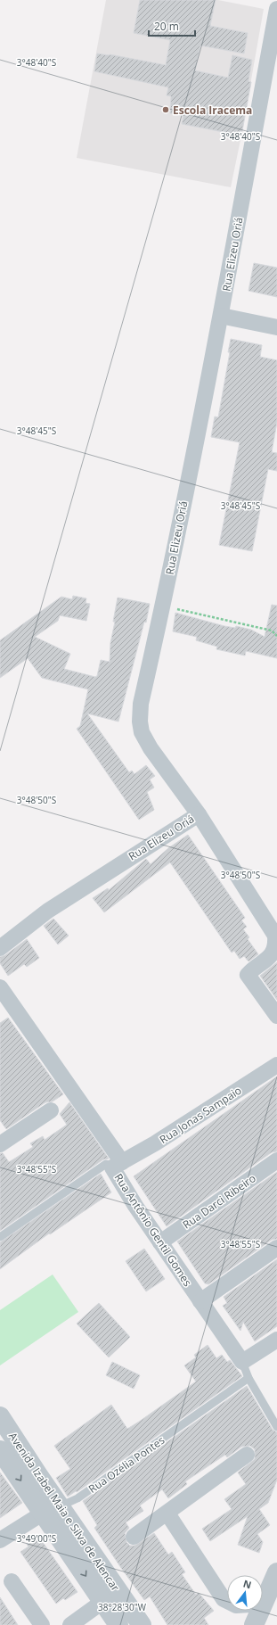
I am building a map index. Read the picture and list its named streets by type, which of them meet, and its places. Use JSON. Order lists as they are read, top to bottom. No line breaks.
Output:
{"streets":{"street":["Rua Elizeu Oriá","Rua Jonas Sampaio","Rua Darci Ribeiro","Rua Antônio Gentil Gomes","Rua Ozélia Pontes","Avenida Izabel Maia e Silva de Alencar"]},"crossings":[["Rua Jonas Sampaio","Rua Antônio Gentil Gomes"],["Rua Darci Ribeiro","Rua Antônio Gentil Gomes"],["Rua Antônio Gentil Gomes","Rua Ozélia Pontes"],["Rua Ozélia Pontes","Avenida Izabel Maia e Silva de Alencar"]],"places":["Escola Iracema"],"scale_bar":"20 m","north":"top","coordinates":["3°48'40\"S","3°48'45\"S","3°48'50\"S","3°48'55\"S","3°49'00\"S","38°28'30\"W"]}
